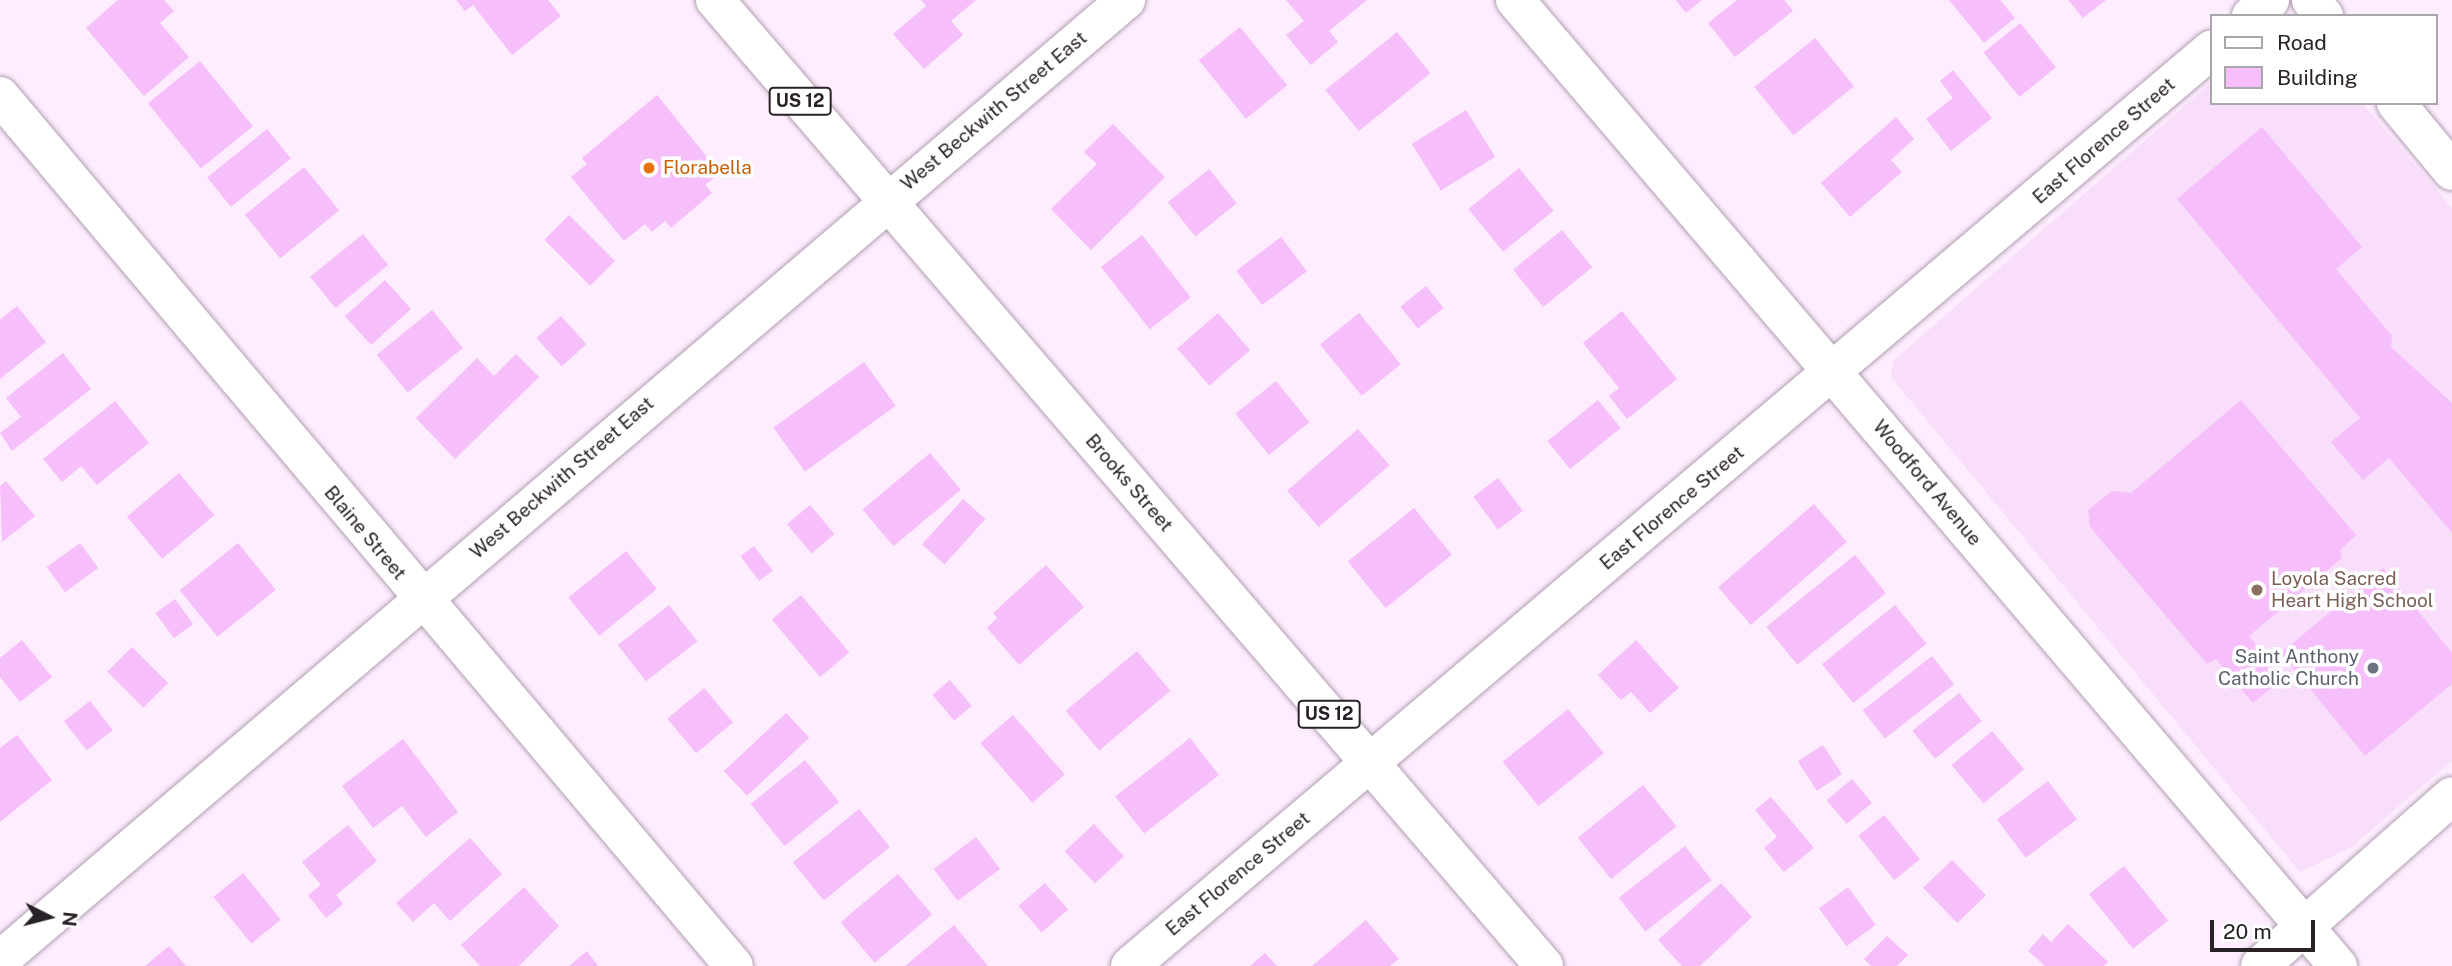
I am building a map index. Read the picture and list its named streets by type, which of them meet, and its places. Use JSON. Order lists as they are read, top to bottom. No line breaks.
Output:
{"streets":{"main road":["US 12","West Beckwith Street East","East Florence Street","Brooks Street","Woodford Avenue","Blaine Street"]},"crossings":[["West Beckwith Street East","Brooks Street"],["West Beckwith Street East","Blaine Street"],["East Florence Street","Brooks Street"],["East Florence Street","Woodford Avenue"]],"places":["Florabella","Loyola Sacred Heart High School","Saint Anthony Catholic Church"],"legend":["Road","Building"],"scale_bar":"20 m","north":"right"}
